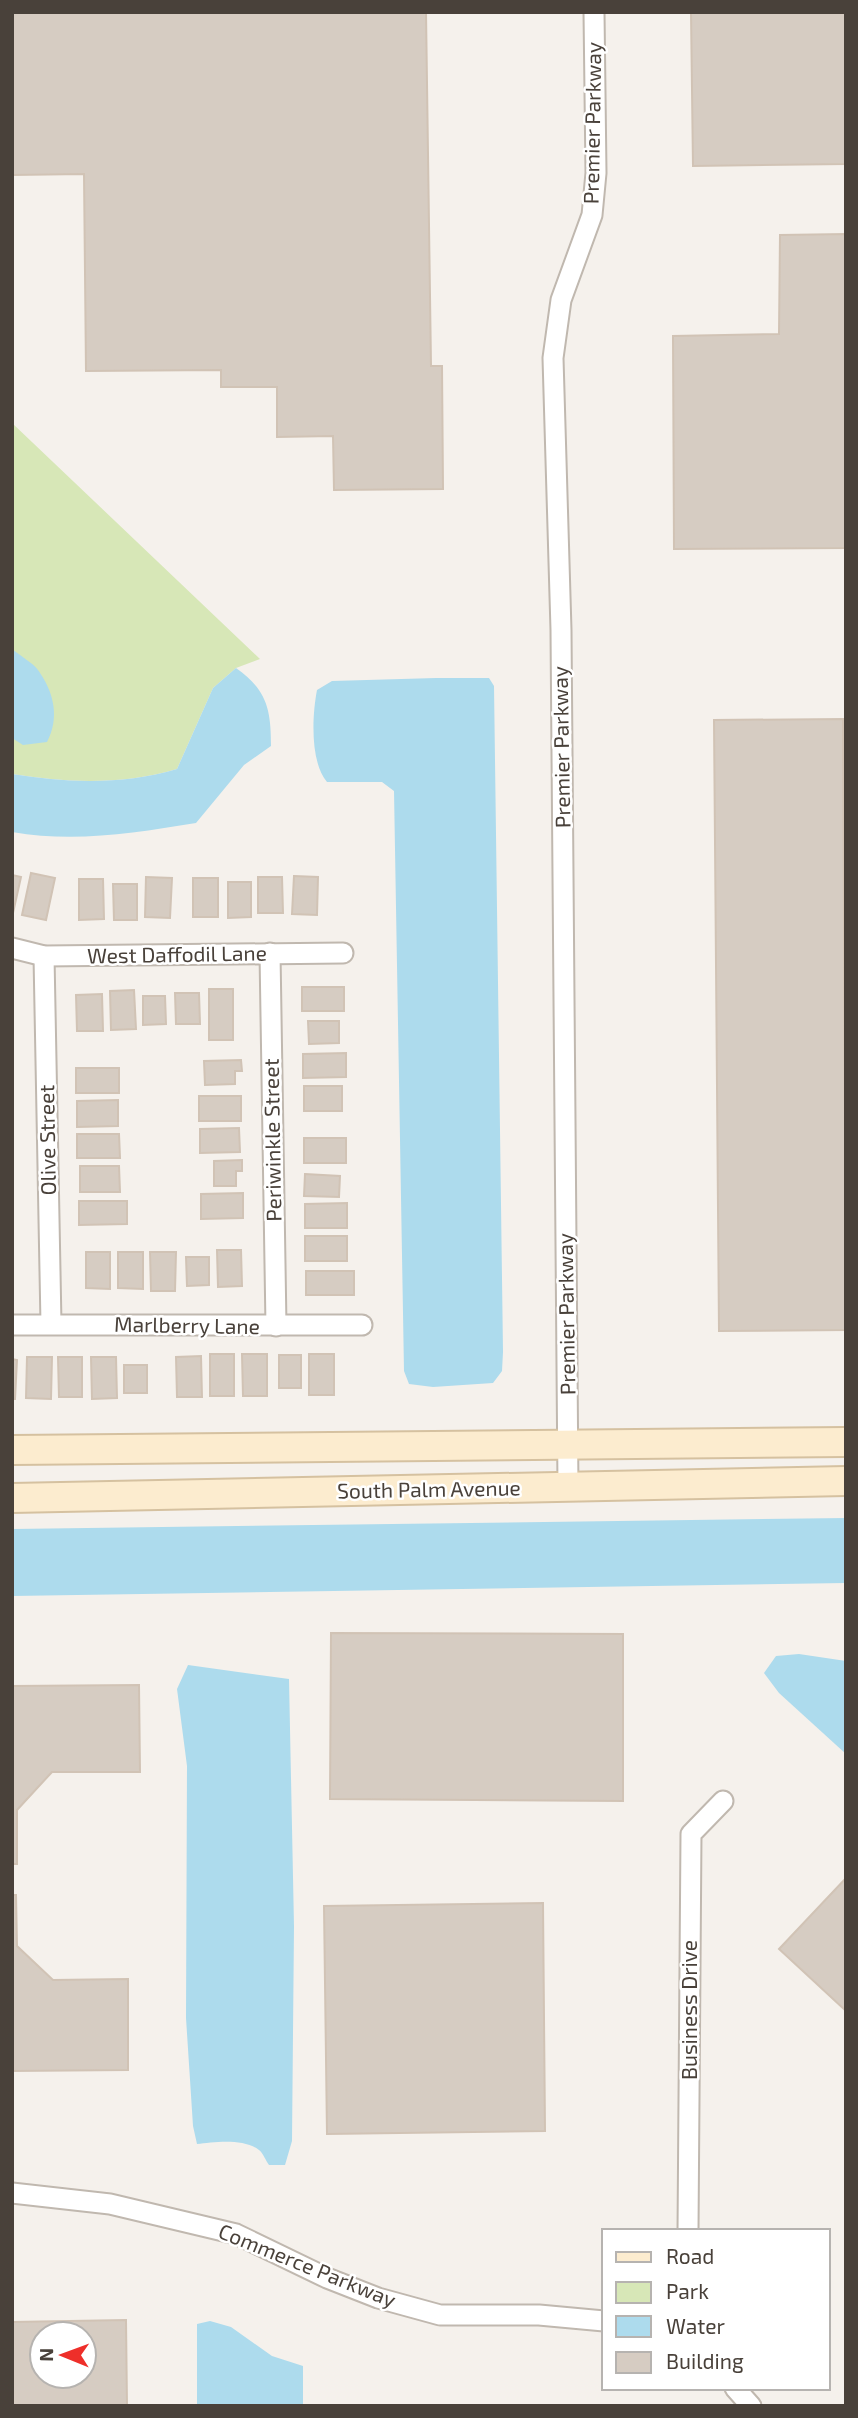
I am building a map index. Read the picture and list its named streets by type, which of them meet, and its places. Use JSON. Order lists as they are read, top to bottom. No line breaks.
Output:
{"streets":{"main road":["South Palm Avenue"],"street":["Premier Parkway","West Daffodil Lane","Olive Street","Periwinkle Street","Marlberry Lane","Business Drive","Commerce Parkway"]},"crossings":[["Premier Parkway","South Palm Avenue"],["West Daffodil Lane","Olive Street"],["West Daffodil Lane","Periwinkle Street"],["Olive Street","Marlberry Lane"],["Periwinkle Street","Marlberry Lane"]],"legend":["Road","Park","Water","Building"],"north":"left"}
